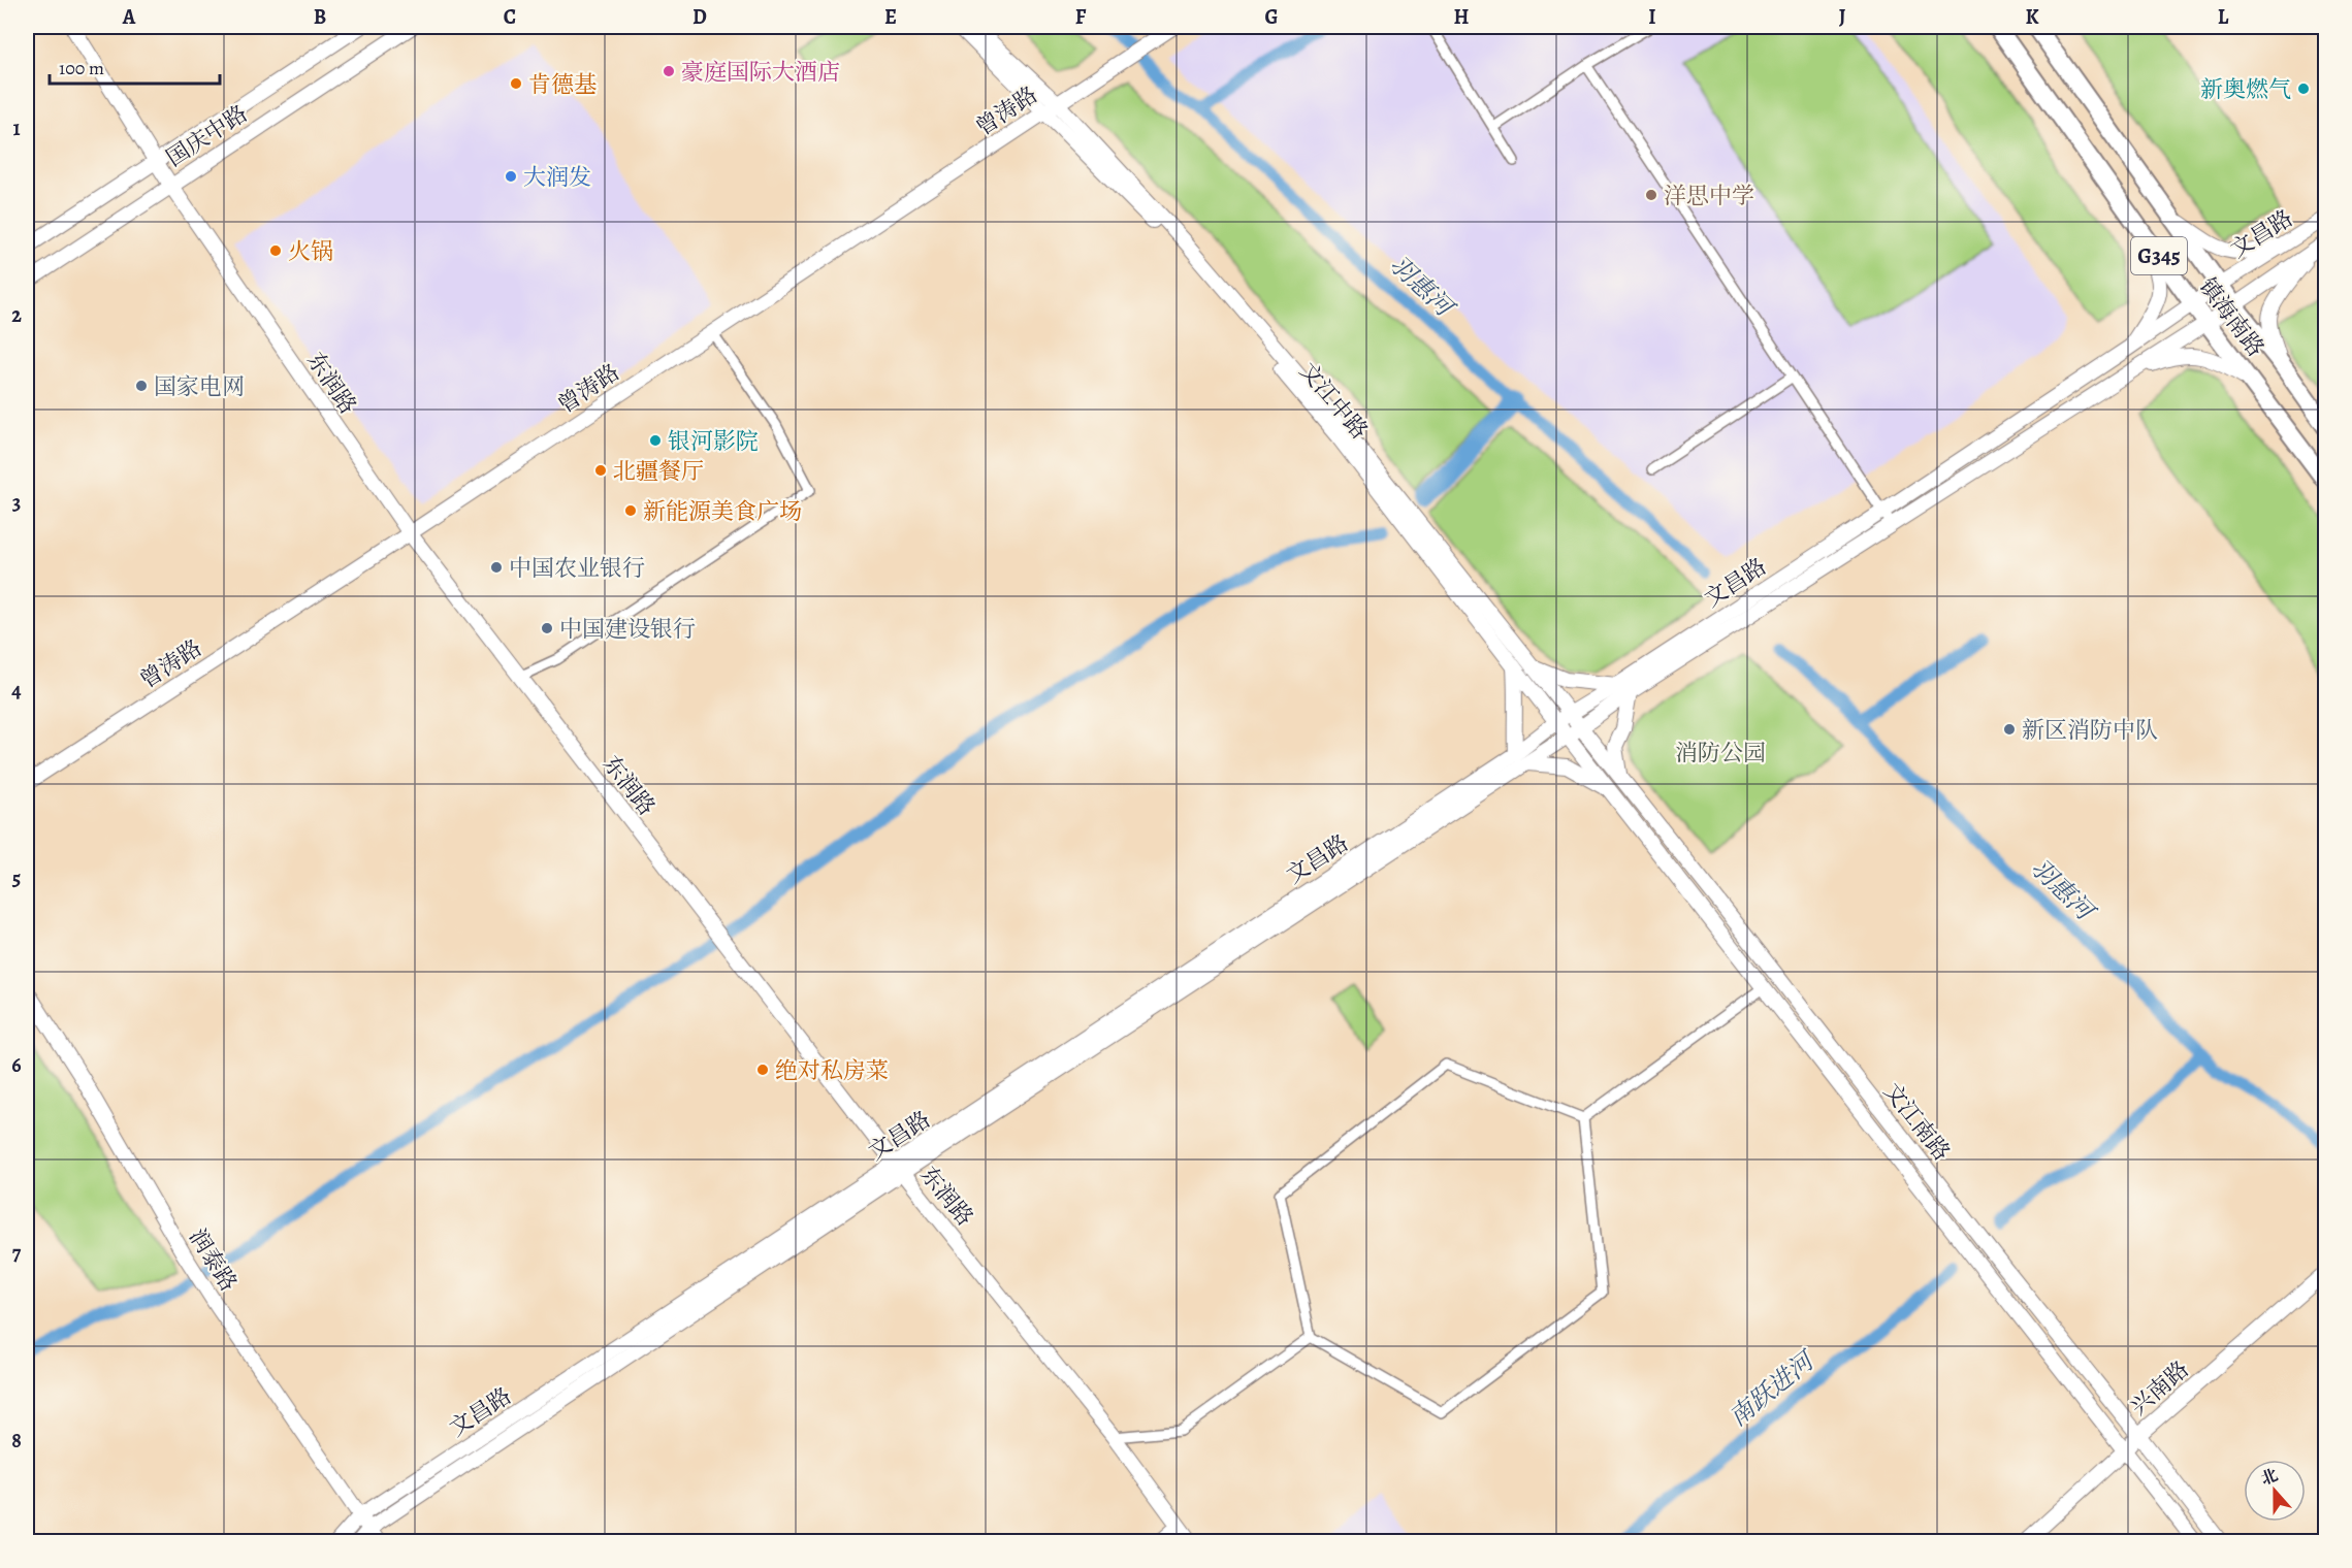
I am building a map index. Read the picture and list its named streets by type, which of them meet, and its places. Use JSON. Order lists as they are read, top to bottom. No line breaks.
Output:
{"streets":{"highway":["G345","镇海南路"],"main road":["曾涛路","国庆中路","文昌路","东润路","文江中路","文江南路","润泰路","兴南路"]},"crossings":[["曾涛路","东润路"],["曾涛路","文江中路"],["国庆中路","东润路"],["文昌路","镇海南路"],["文昌路","东润路"],["文昌路","文江中路"],["文昌路","文江南路"],["文昌路","润泰路"],["文江中路","文江南路"],["文江南路","兴南路"]],"water":["羽惠河","南跃进河"],"parks":["消防公园"],"places":["豪庭国际大酒店","肯德基","新奥燃气","大润发","洋思中学","火锅","国家电网","银河影院","北疆餐厅","新能源美食广场","中国农业银行","中国建设银行","新区消防中队","绝对私房菜"],"scale_bar":"100 m","north":"top","grid":{"columns":["A","B","C","D","E","F","G","H","I","J","K","L"],"rows":["1","2","3","4","5","6","7","8"]}}
